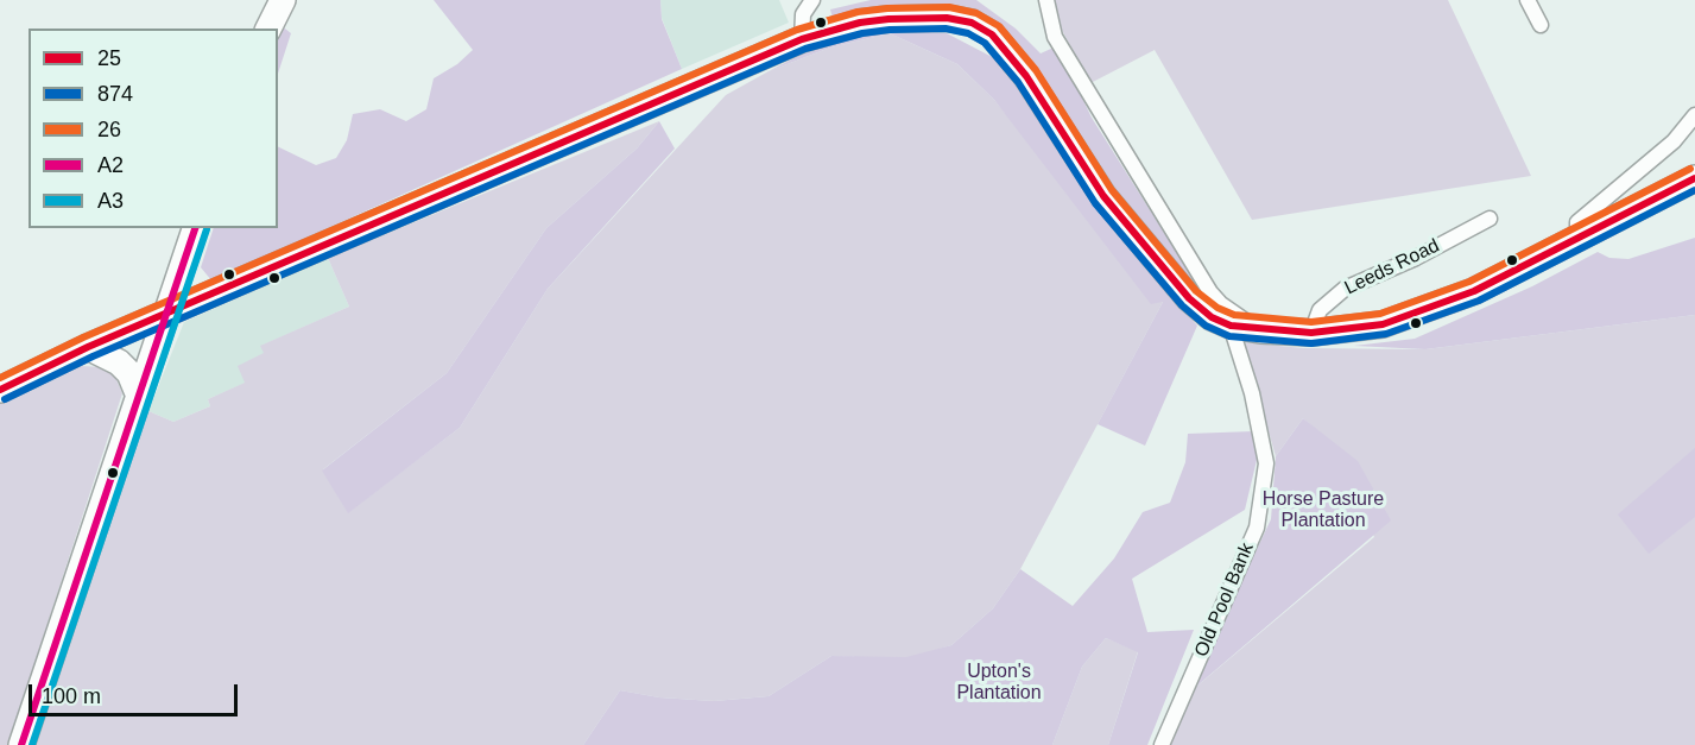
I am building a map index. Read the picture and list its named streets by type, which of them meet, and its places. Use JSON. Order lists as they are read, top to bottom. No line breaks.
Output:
{"streets":{"highway":["Leeds Road"],"street":["Old Pool Bank"]},"crossings":[["Leeds Road","Old Pool Bank"]],"parks":["Horse Pasture Plantation","Upton's Plantation"],"lines":["transit line 26","transit line 25","transit line 874","transit line A2","transit line A3"],"legend":["25","874","26","A2","A3"],"scale_bar":"100 m"}
